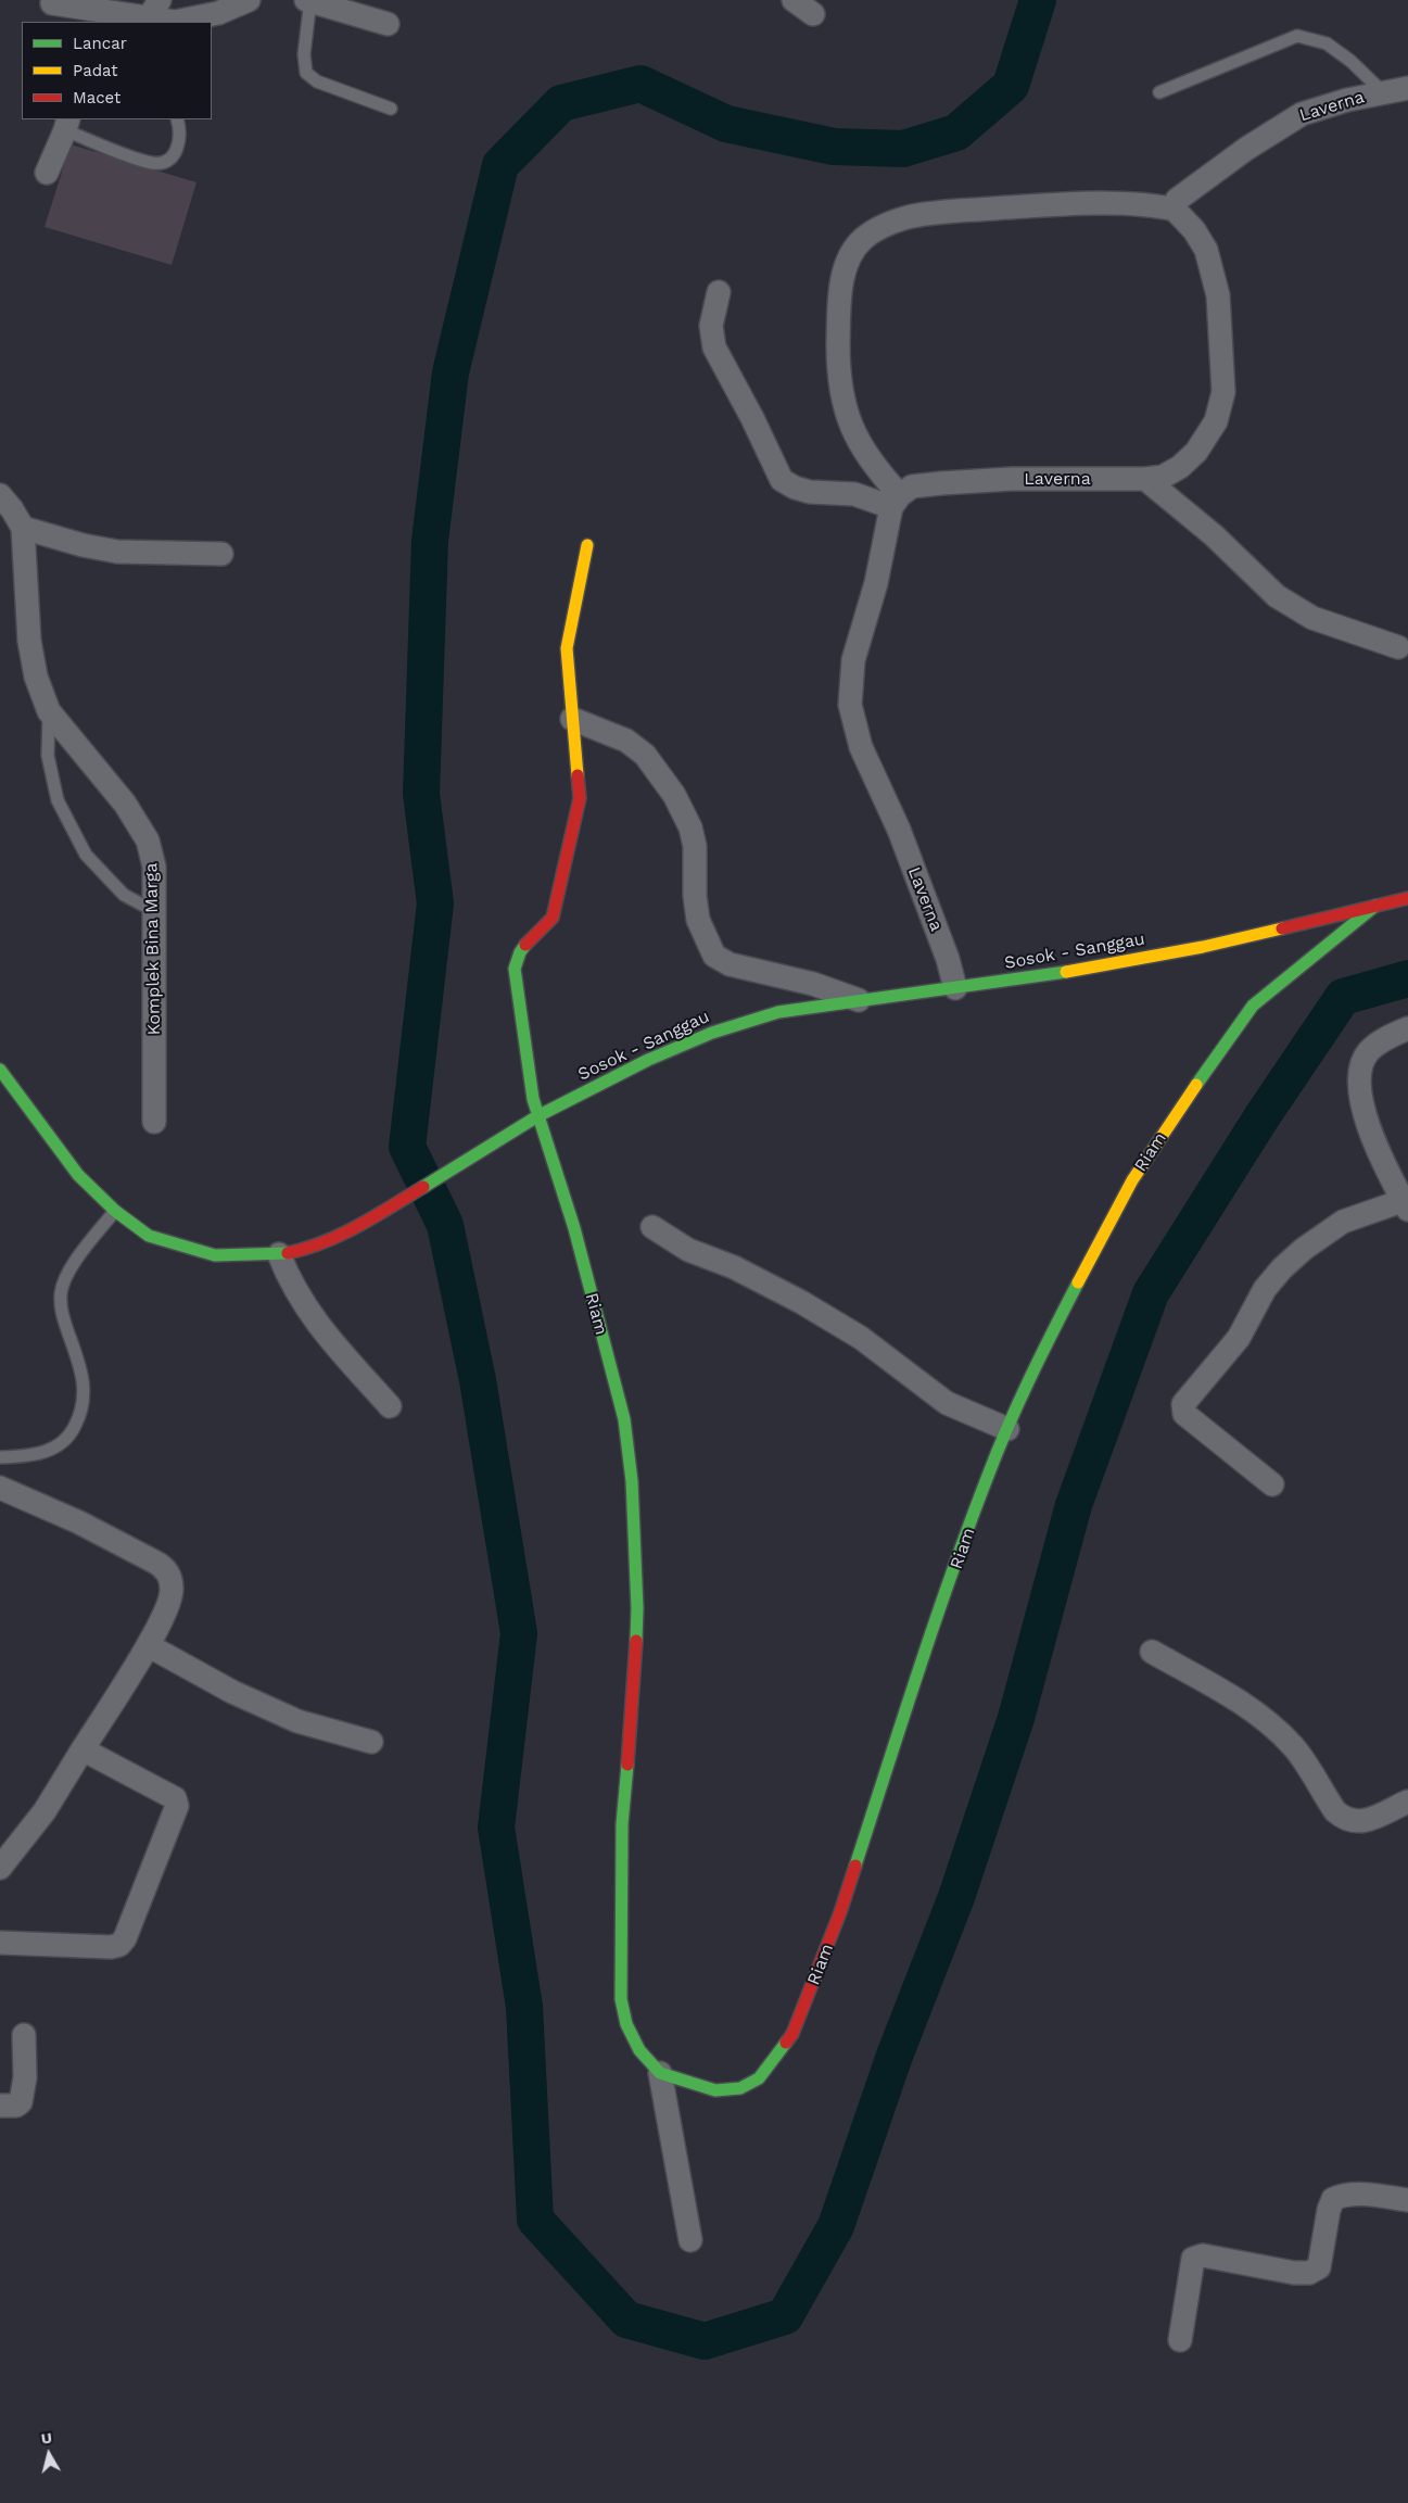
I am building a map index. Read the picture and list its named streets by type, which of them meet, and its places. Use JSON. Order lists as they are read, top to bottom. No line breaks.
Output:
{"streets":{"main road":["Sosok - Sanggau","Riam"],"street":["Laverna","Komplek Bina Marga"]},"crossings":[["Laverna","Sosok - Sanggau"],["Sosok - Sanggau","Riam"]],"legend":["Lancar","Padat","Macet"],"north":"top"}
